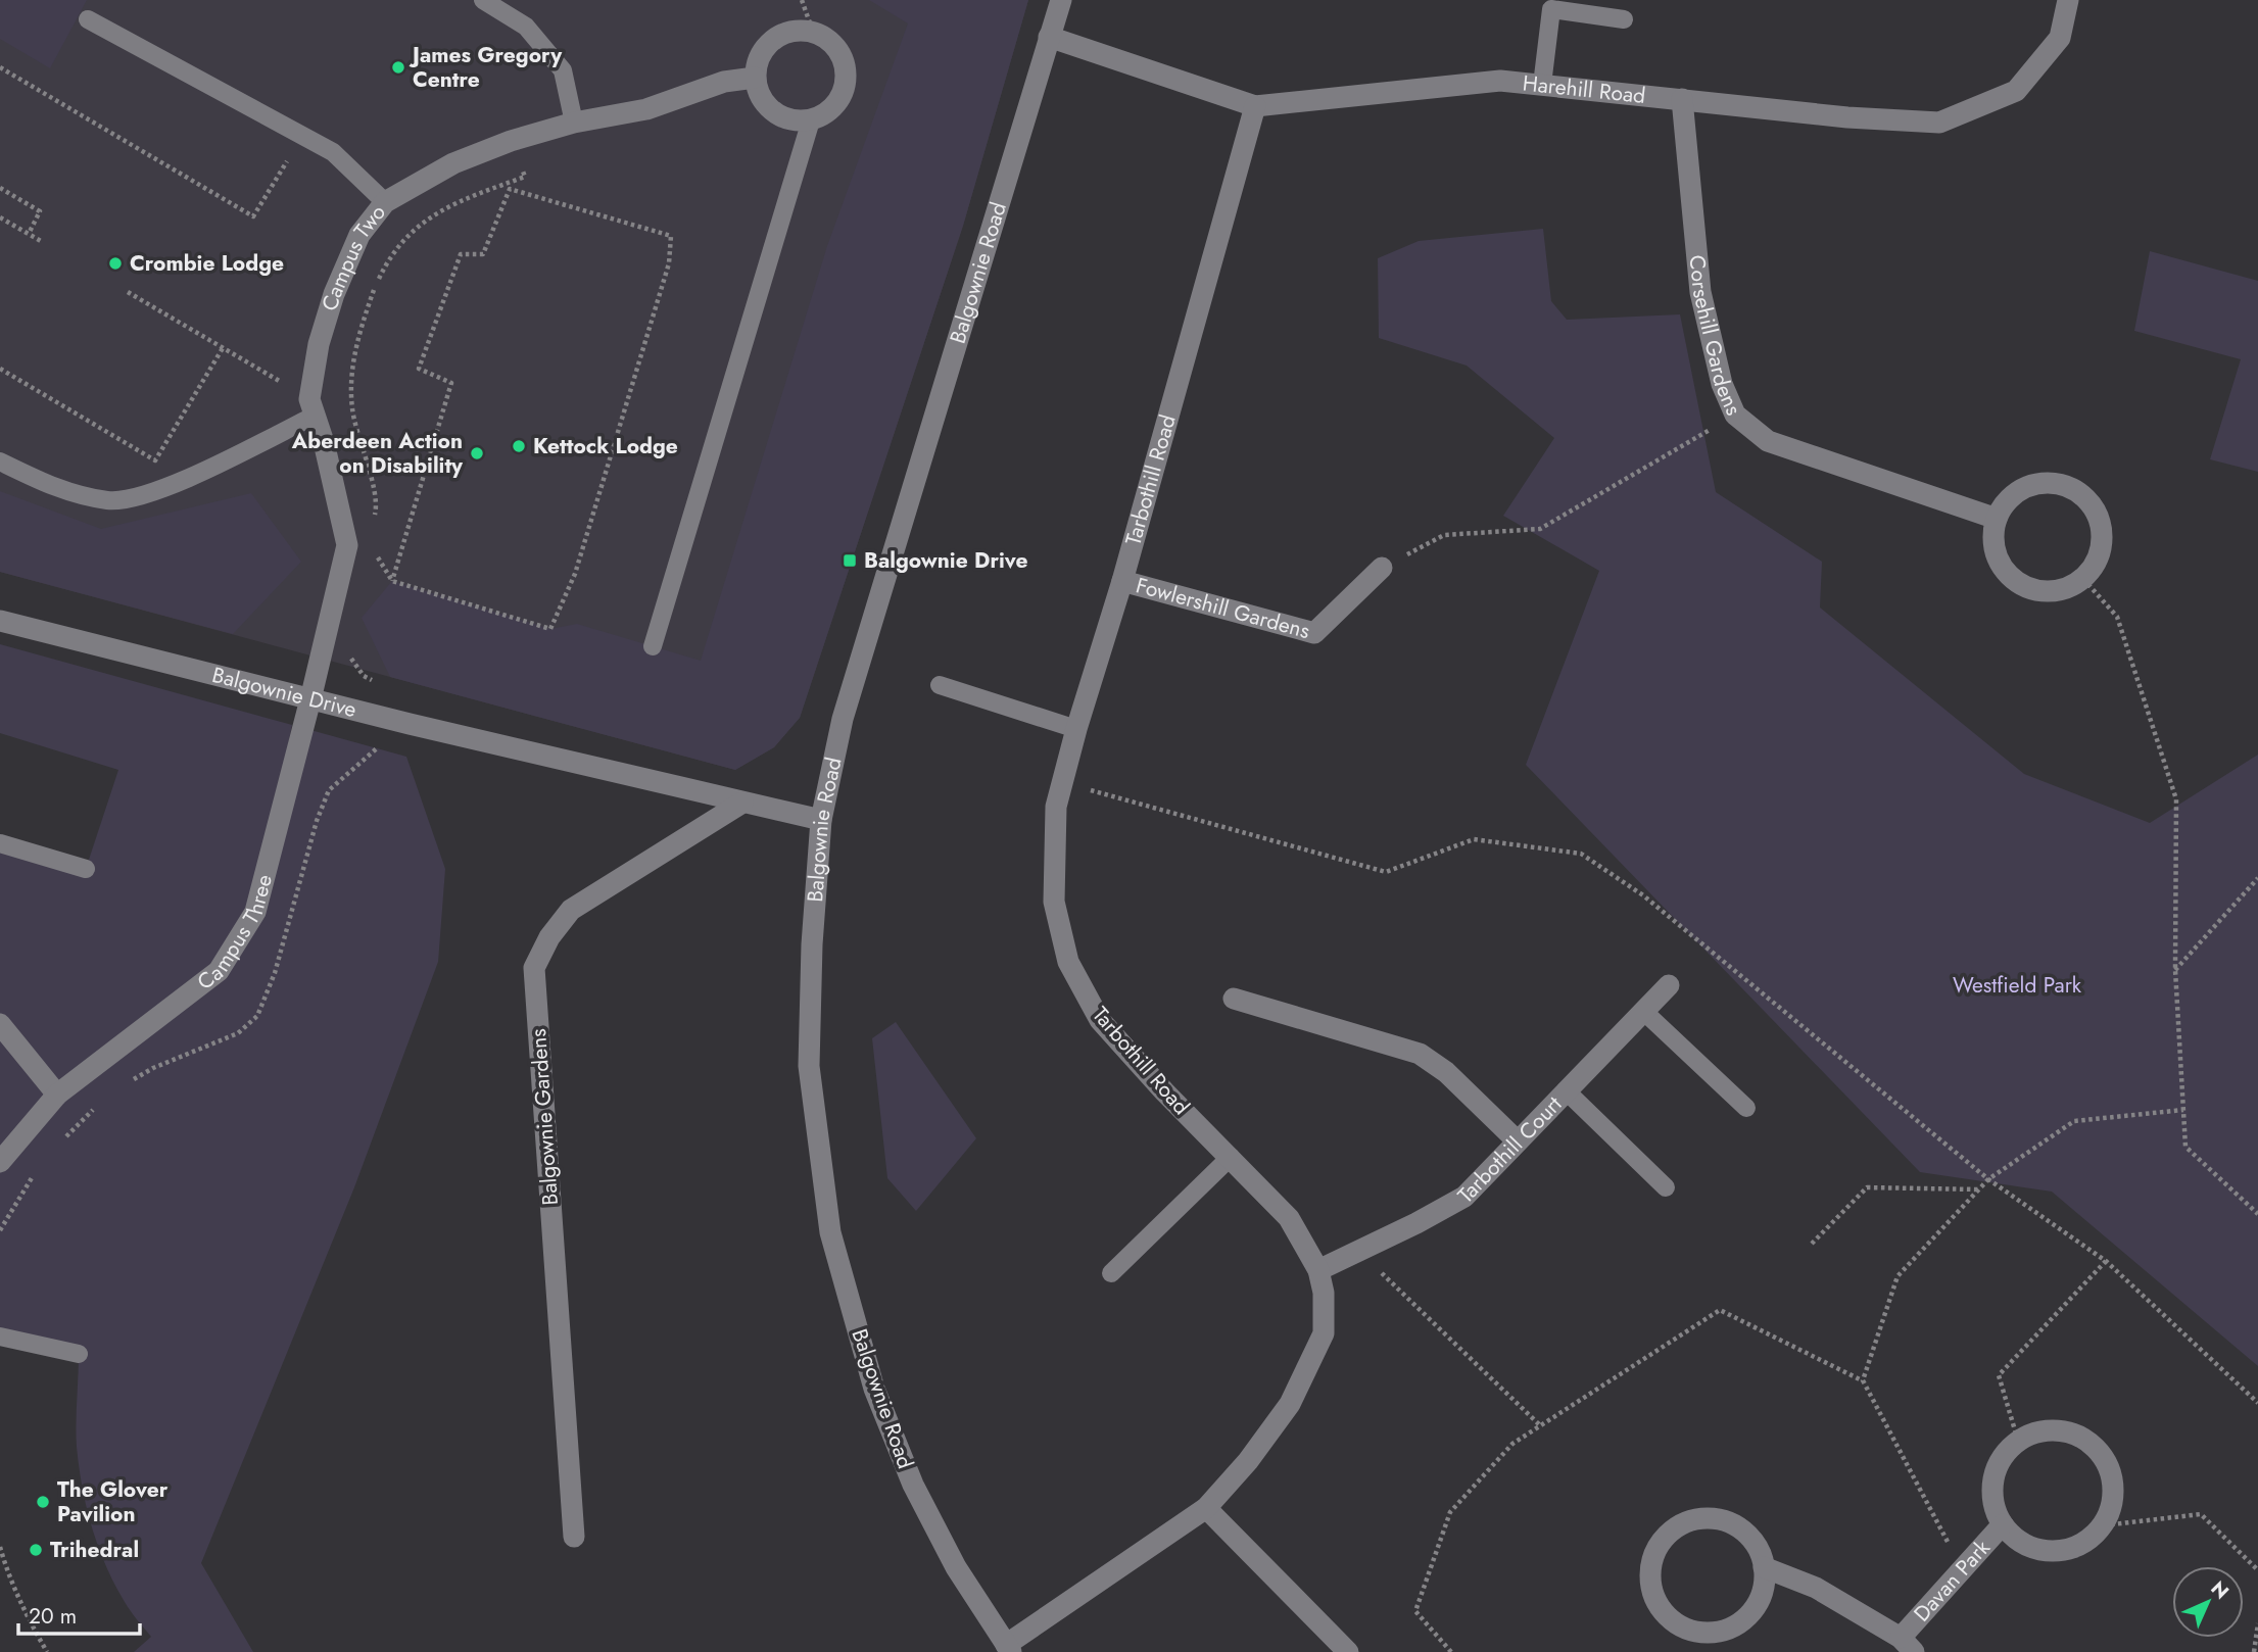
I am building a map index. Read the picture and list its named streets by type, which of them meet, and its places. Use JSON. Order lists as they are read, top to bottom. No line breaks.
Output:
{"streets":{"street":["Harehill Road","Campus Two","Balgownie Road","Corsehill Gardens","Tarbothill Road","Fowlershill Gardens","Balgownie Drive","Campus Three","Balgownie Gardens","Tarbothill Court","Davan Park"]},"crossings":[["Harehill Road","Balgownie Road"],["Harehill Road","Corsehill Gardens"],["Harehill Road","Tarbothill Road"],["Campus Two","Balgownie Drive"],["Campus Two","Campus Three"],["Balgownie Road","Tarbothill Road"],["Balgownie Road","Balgownie Drive"],["Tarbothill Road","Fowlershill Gardens"],["Tarbothill Road","Tarbothill Court"],["Balgownie Drive","Campus Three"],["Balgownie Drive","Balgownie Gardens"]],"parks":["Westfield Park"],"places":{"other":["James Gregory Centre","Crombie Lodge","Kettock Lodge","Aberdeen Action on Disability","The Glover Pavilion","Trihedral"],"transit":["Balgownie Drive"]},"scale_bar":"20 m","north":"top right"}
